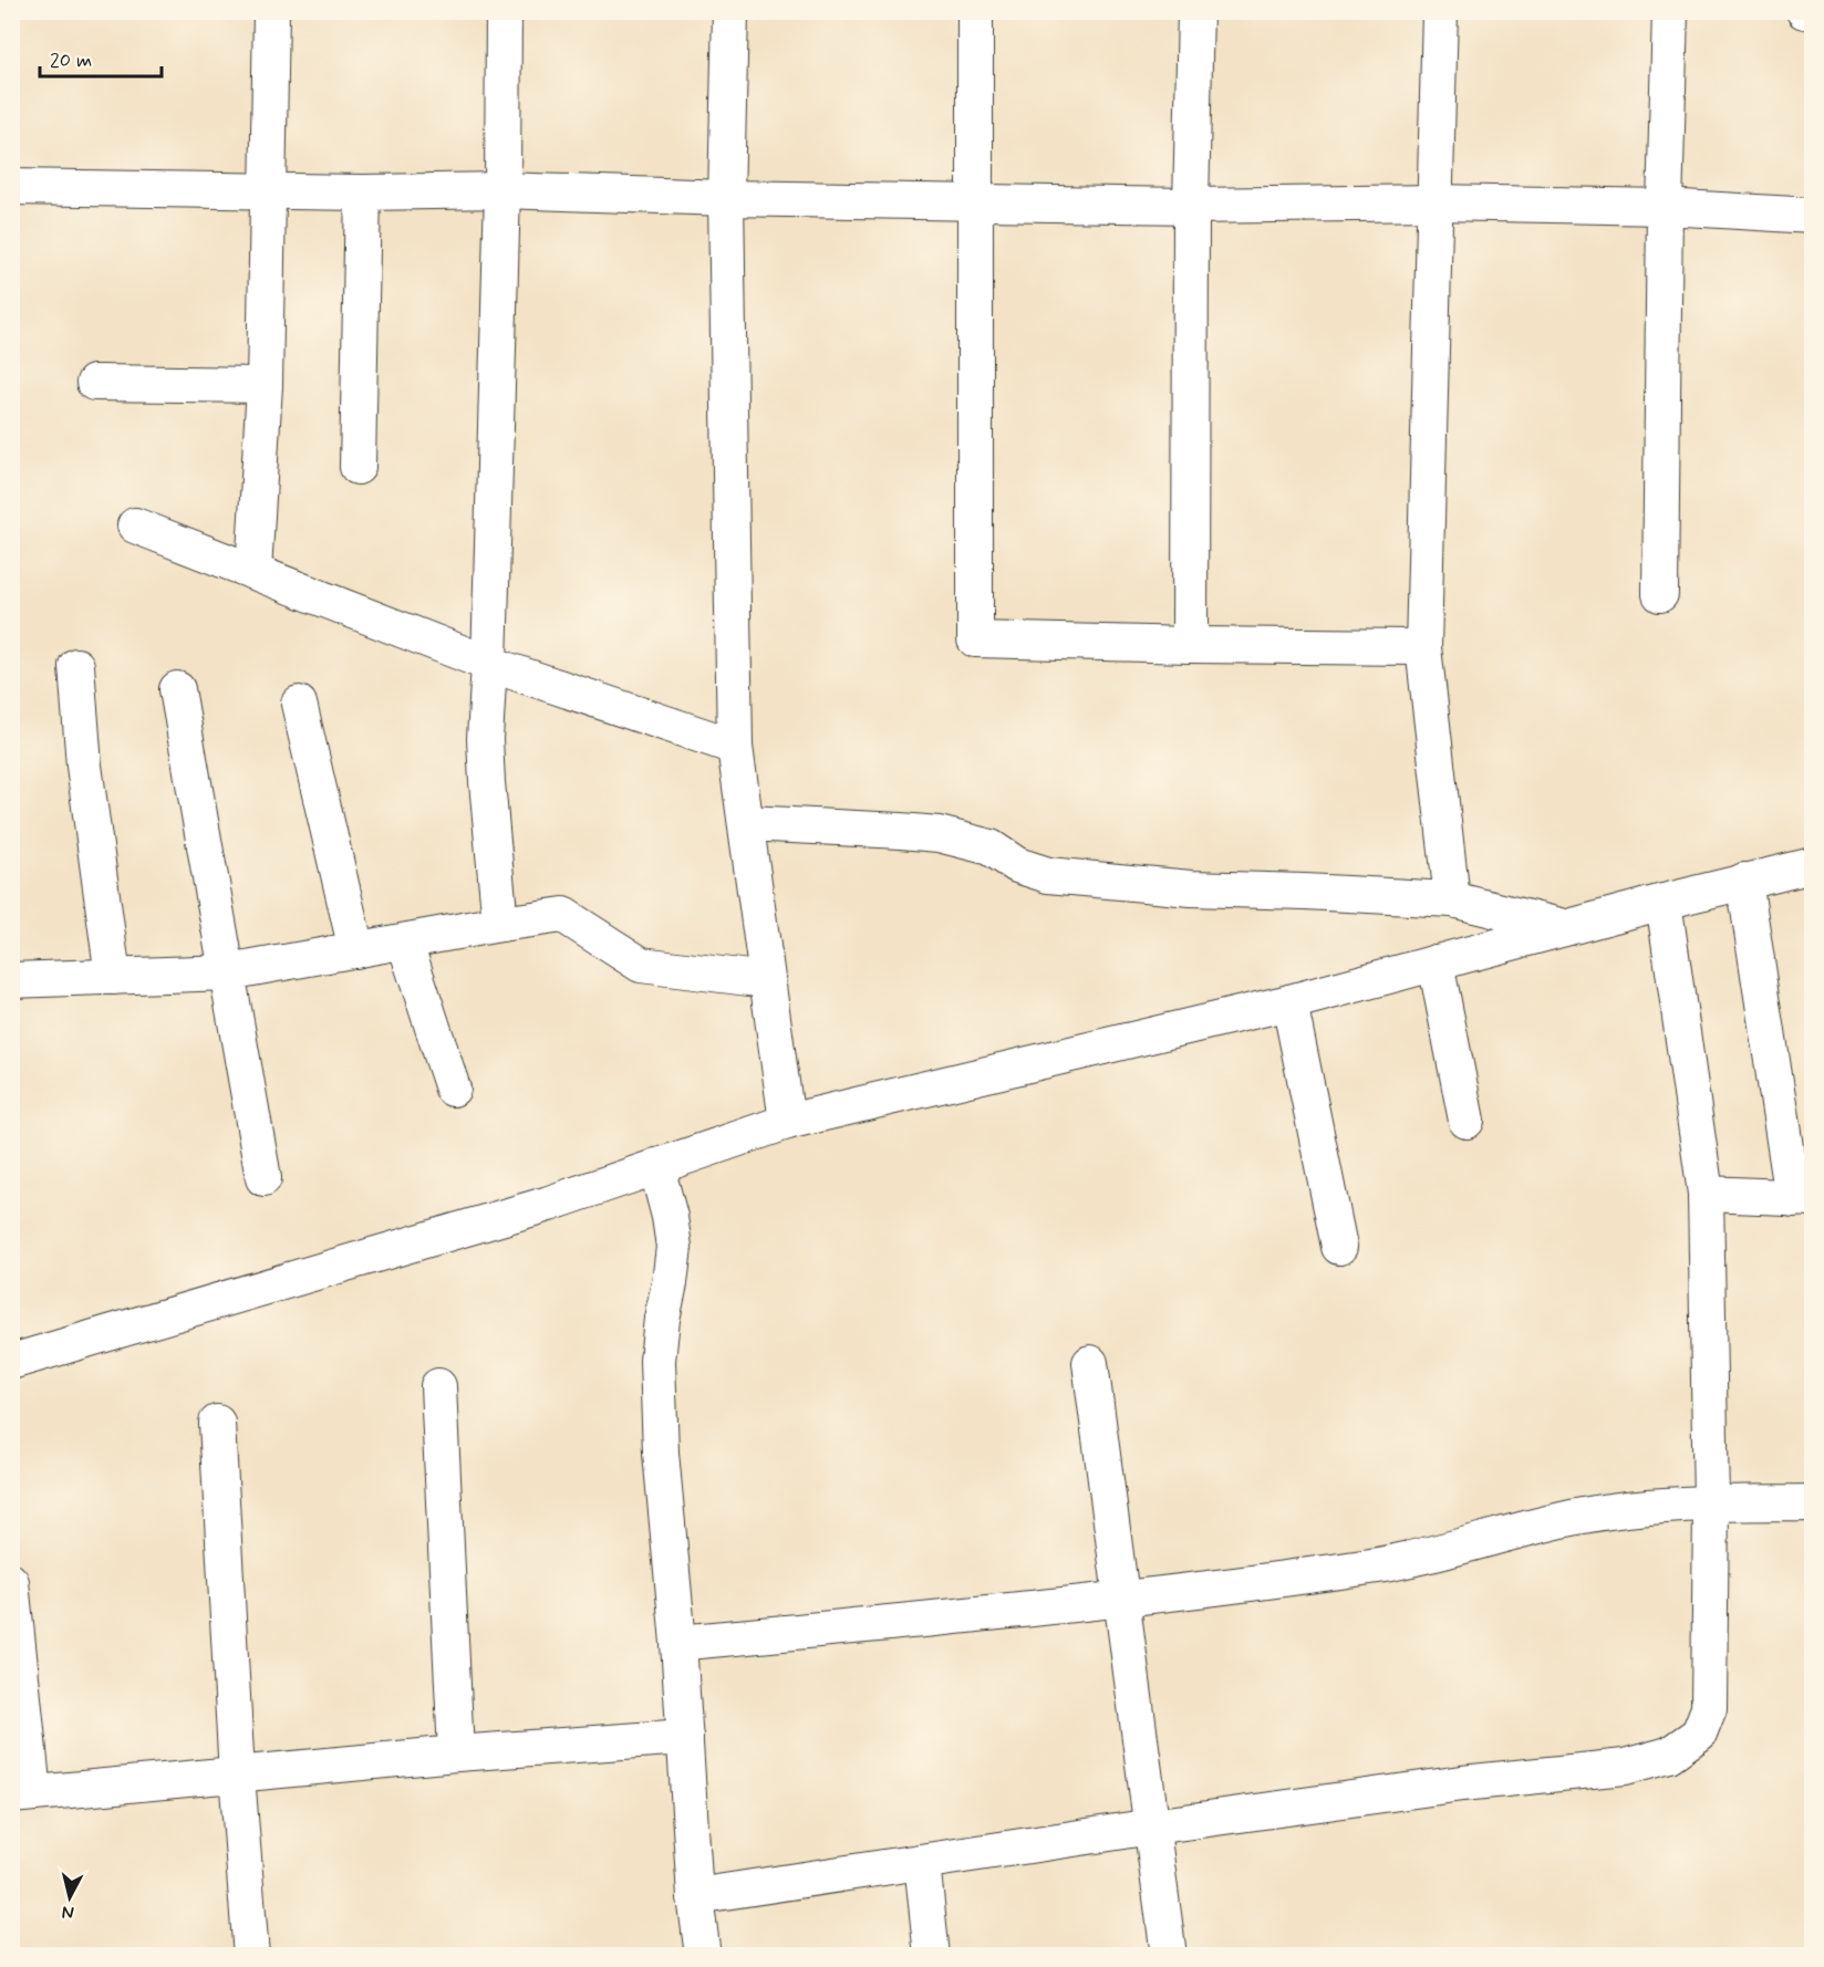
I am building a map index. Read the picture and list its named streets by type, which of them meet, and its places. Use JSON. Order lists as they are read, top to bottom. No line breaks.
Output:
{"scale_bar":"20 m","north":"bottom"}
